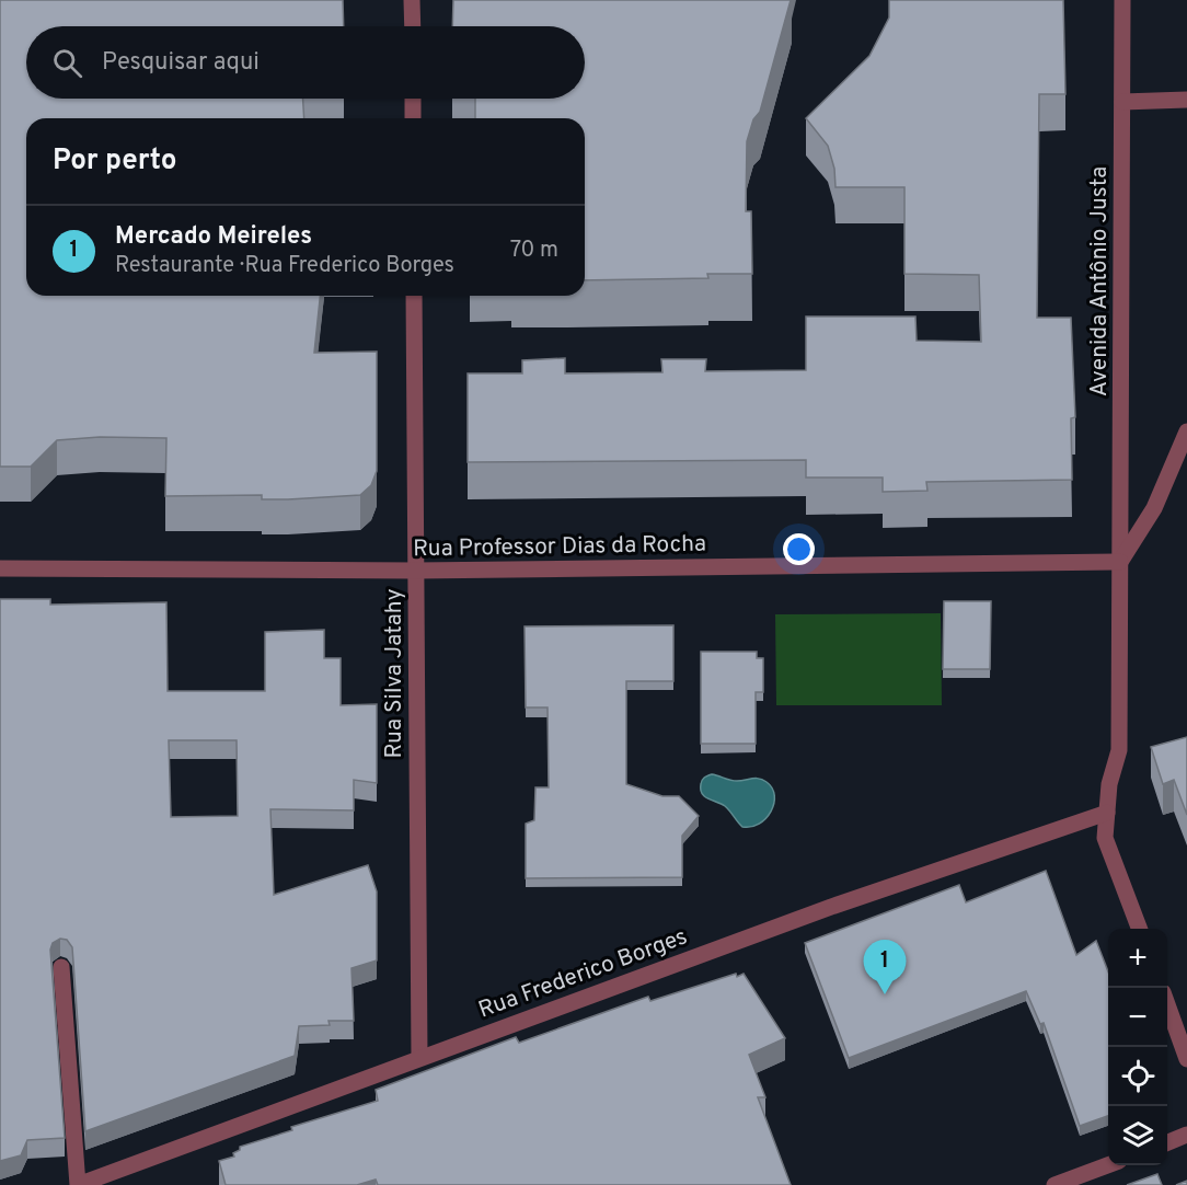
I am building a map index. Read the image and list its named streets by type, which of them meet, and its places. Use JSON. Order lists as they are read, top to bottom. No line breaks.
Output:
{"streets":{"street":["Avenida Antônio Justa","Rua Professor Dias da Rocha","Rua Silva Jatahy","Rua Frederico Borges"]},"crossings":[["Avenida Antônio Justa","Rua Professor Dias da Rocha"],["Avenida Antônio Justa","Rua Frederico Borges"],["Rua Professor Dias da Rocha","Rua Silva Jatahy"],["Rua Silva Jatahy","Rua Frederico Borges"]],"page":{"search":"Pesquisar aqui","heading":"Por perto","list":[{"mark":"1","name":"Mercado Meireles","note":"Restaurante · Rua Frederico Borges","value":"70 m"}],"map_buttons":["+","−"],"pins":"1"}}
